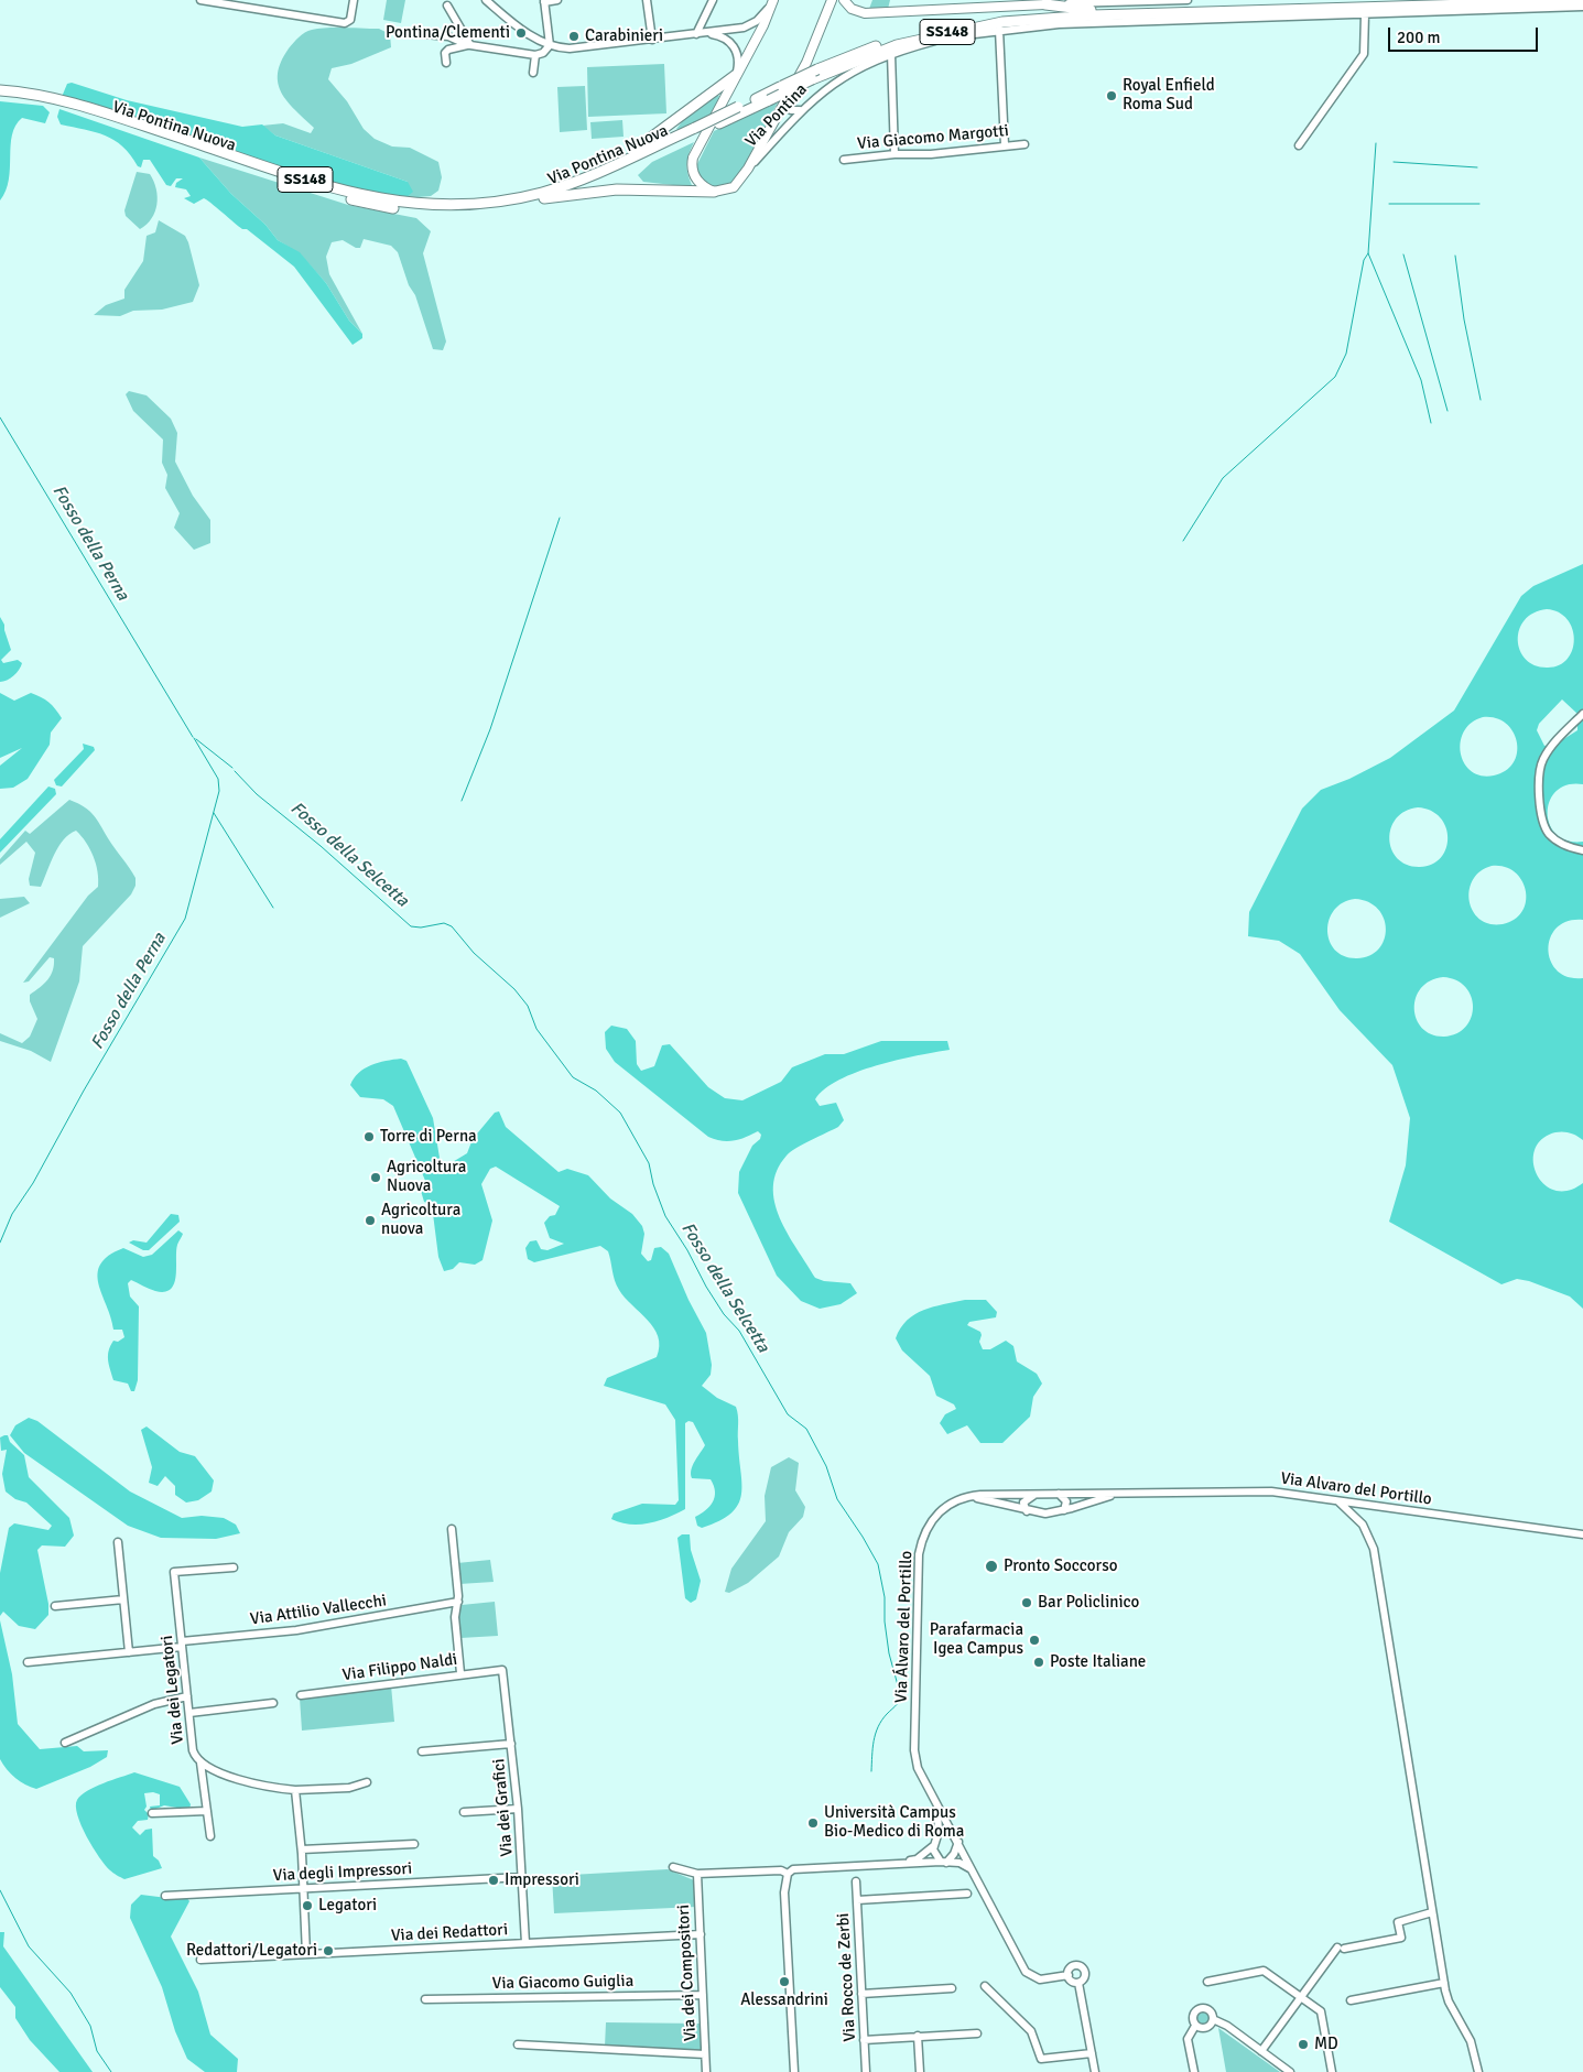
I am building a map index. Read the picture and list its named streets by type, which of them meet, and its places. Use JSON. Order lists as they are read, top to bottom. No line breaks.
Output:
{"streets":{"highway":["SS148","Via Pontina Nuova"],"main road":["Via Pontina"],"street":["Via Giacomo Margotti","Via Alvaro del Portillo","Via Attilio Vallecchi","Via Álvaro del Portillo","Via Filippo Naldi","Via dei Legatori","Via dei Grafici","Via degli Impressori","Via dei Redattori","Via dei Compositori","Via Rocco de Zerbi","Via Giacomo Guiglia"]},"crossings":[["SS148","Via Pontina Nuova"],["Via Alvaro del Portillo","Via Álvaro del Portillo"],["Via Attilio Vallecchi","Via dei Legatori"],["Via Filippo Naldi","Via dei Grafici"],["Via dei Grafici","Via degli Impressori"],["Via dei Grafici","Via dei Redattori"],["Via dei Redattori","Via dei Compositori"],["Via dei Compositori","Via Giacomo Guiglia"]],"water":["Fosso della Perna","Fosso della Selcetta"],"places":["Pontina/Clementi","Carabinieri","Royal Enfield Roma Sud","Torre di Perna","Agricoltura Nuova","Agricoltura nuova","Pronto Soccorso","Bar Policlinico","Parafarmacia Igea Campus","Poste Italiane","Università Campus Bio-Medico di Roma","Impressori","Legatori","Redattori/Legatori","Alessandrini","MD"],"scale_bar":"200 m"}
